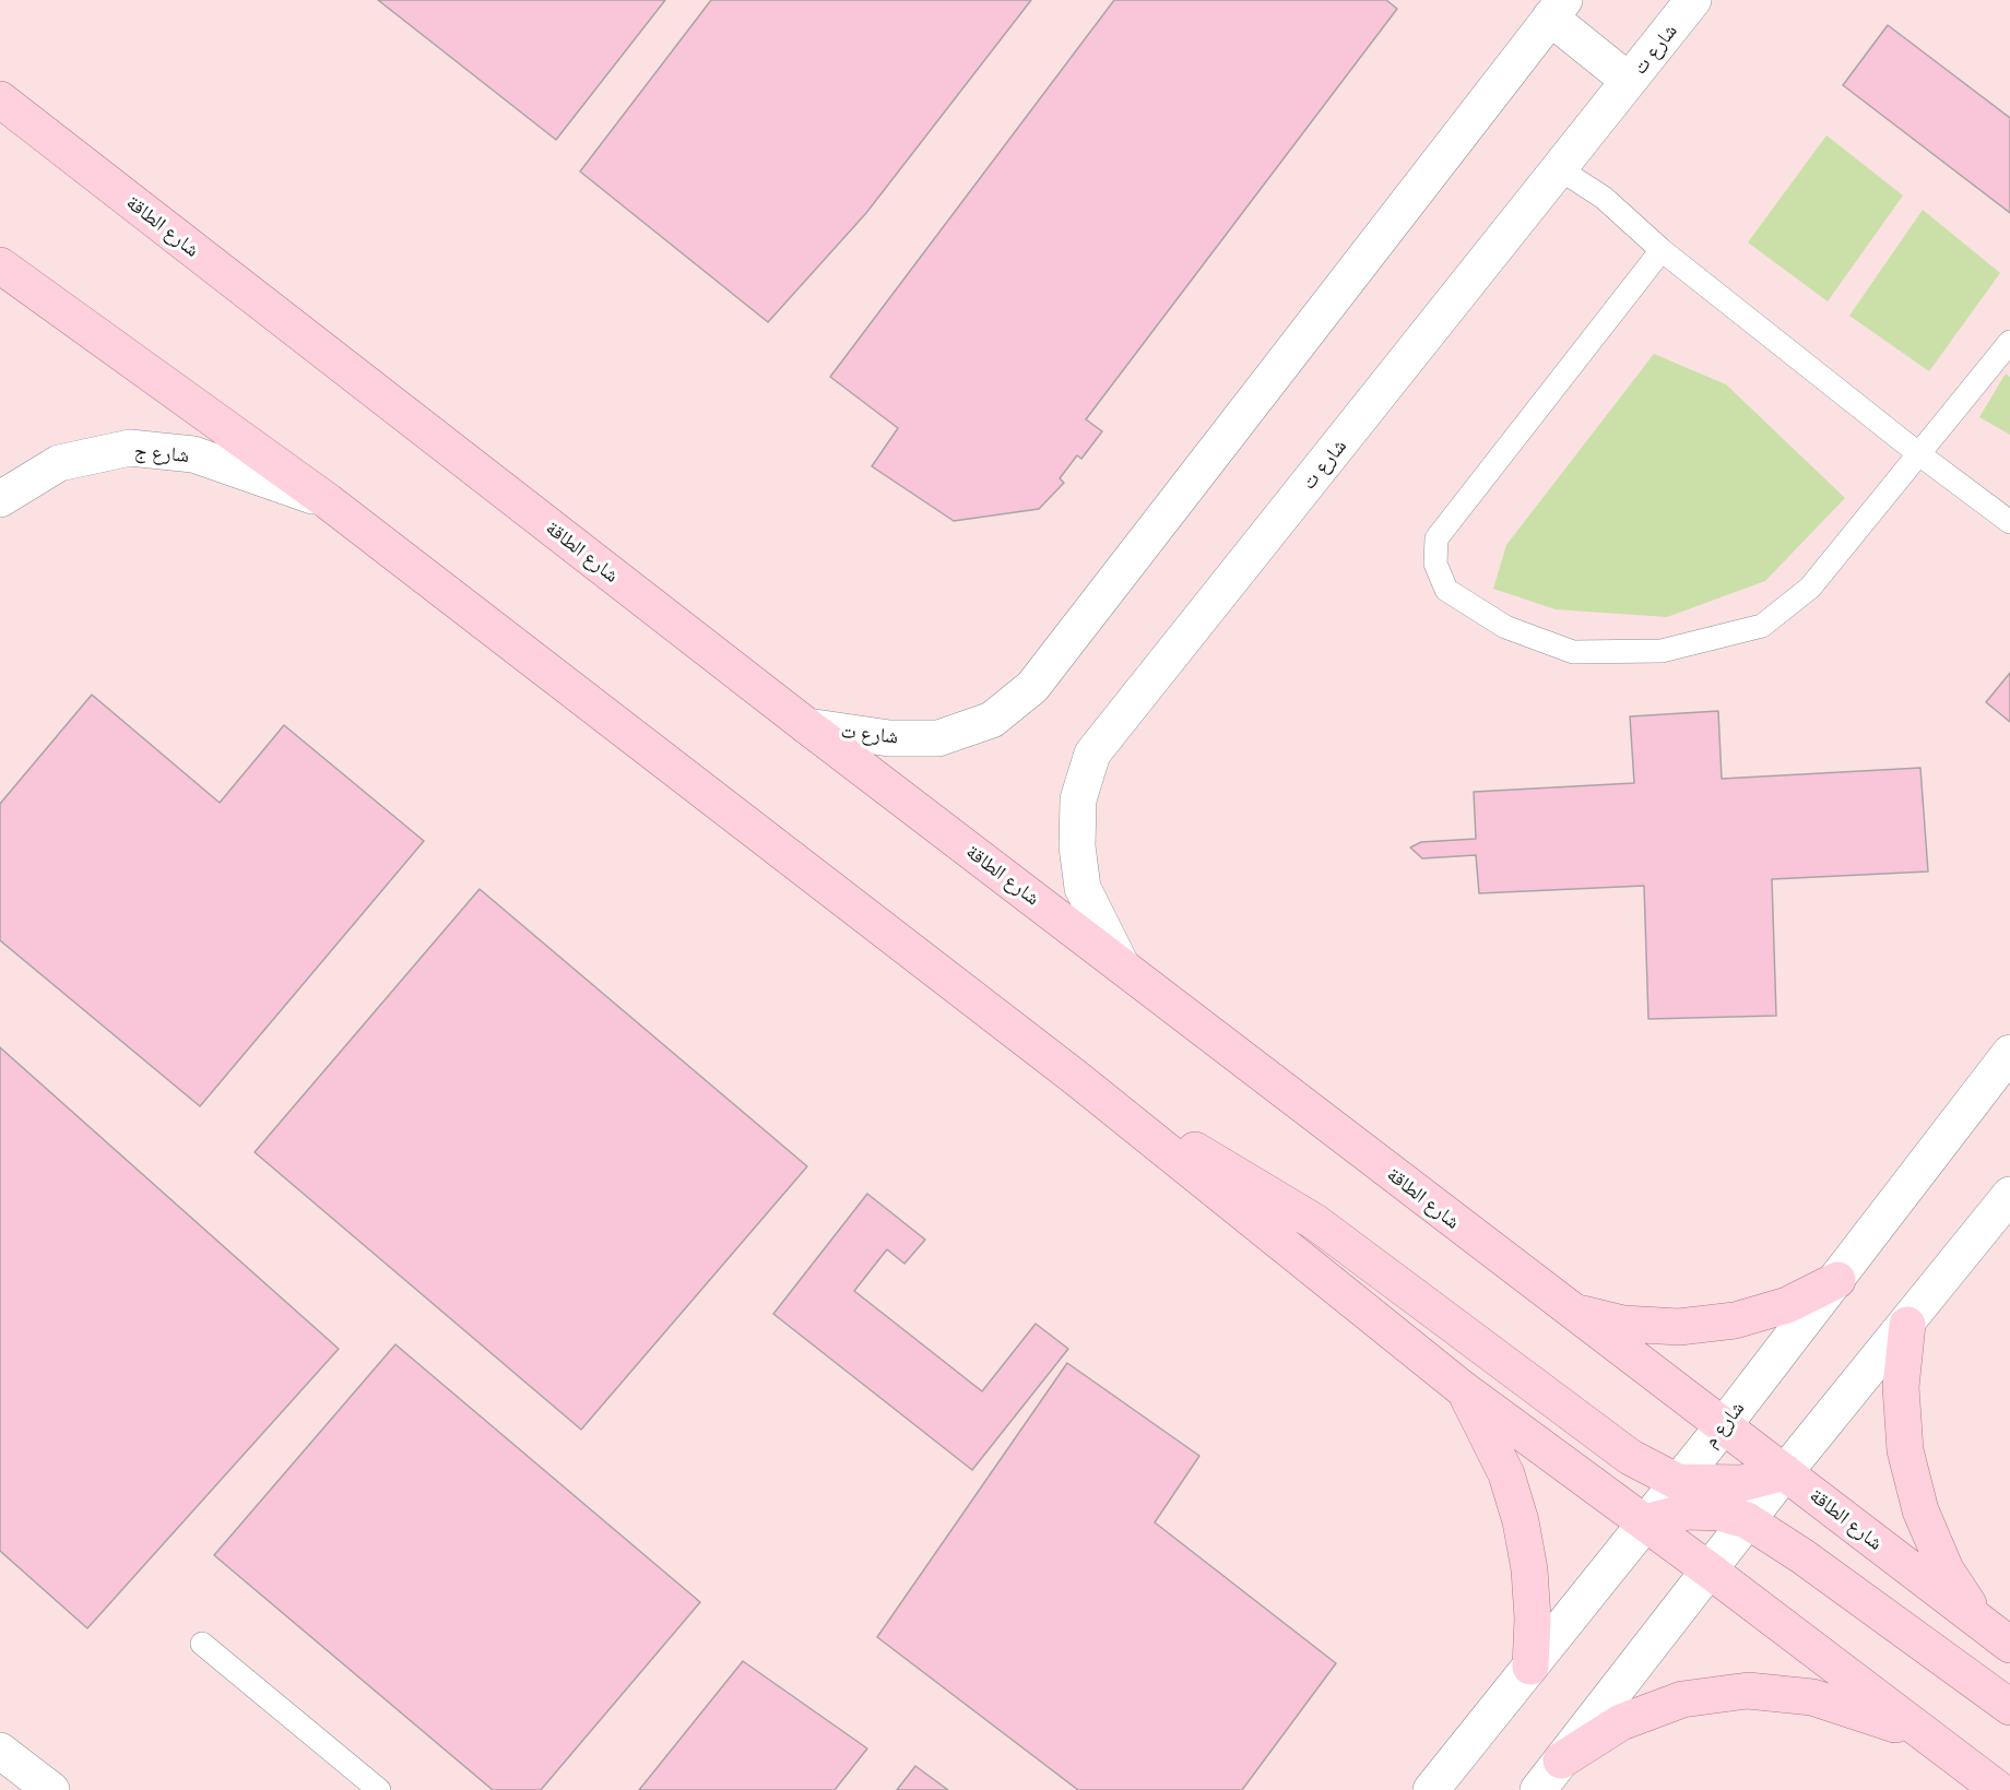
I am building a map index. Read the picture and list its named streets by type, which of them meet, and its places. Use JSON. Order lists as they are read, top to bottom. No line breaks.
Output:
{"streets":{"main road":["شارع الطاقة"],"street":["شارع ت","شارع ج","شارع م"]},"crossings":[["شارع ت","شارع الطاقة"],["شارع الطاقة","شارع م"]]}
